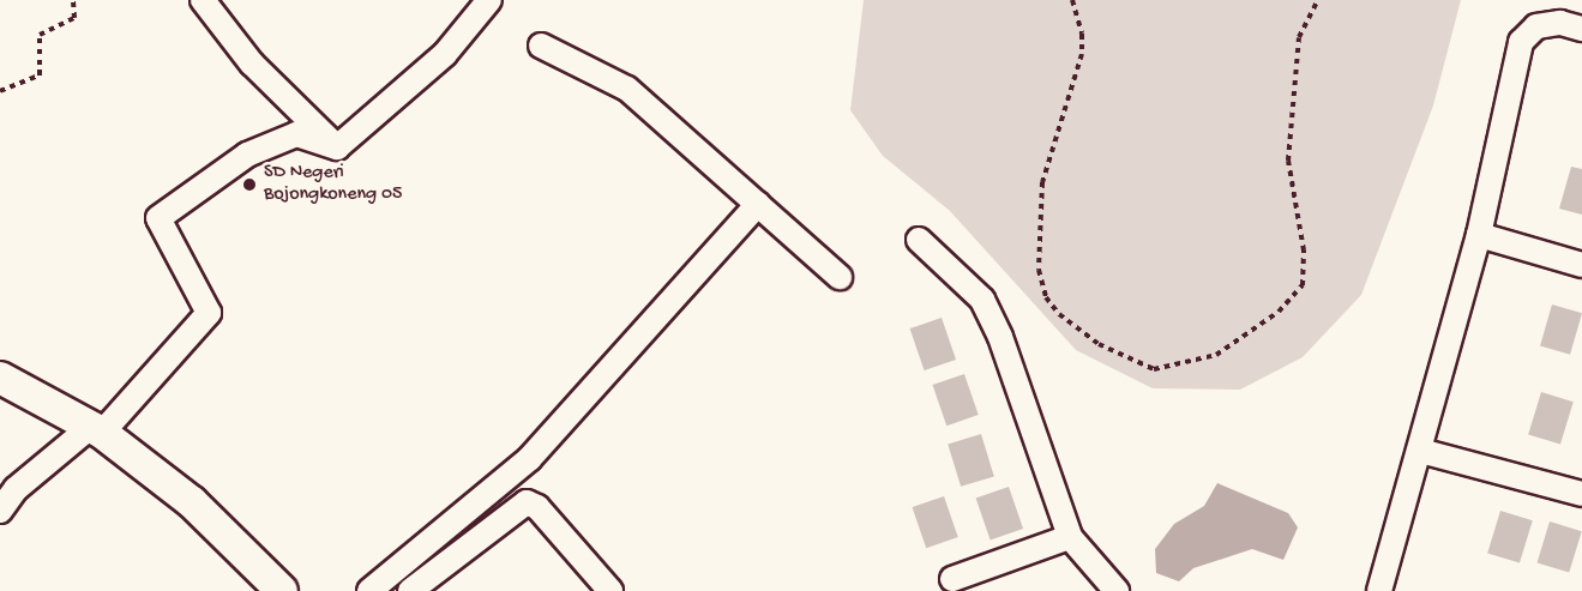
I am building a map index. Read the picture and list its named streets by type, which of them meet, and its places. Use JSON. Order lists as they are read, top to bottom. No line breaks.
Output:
{"places":["SD Negeri Bojongkoneng 05"]}
